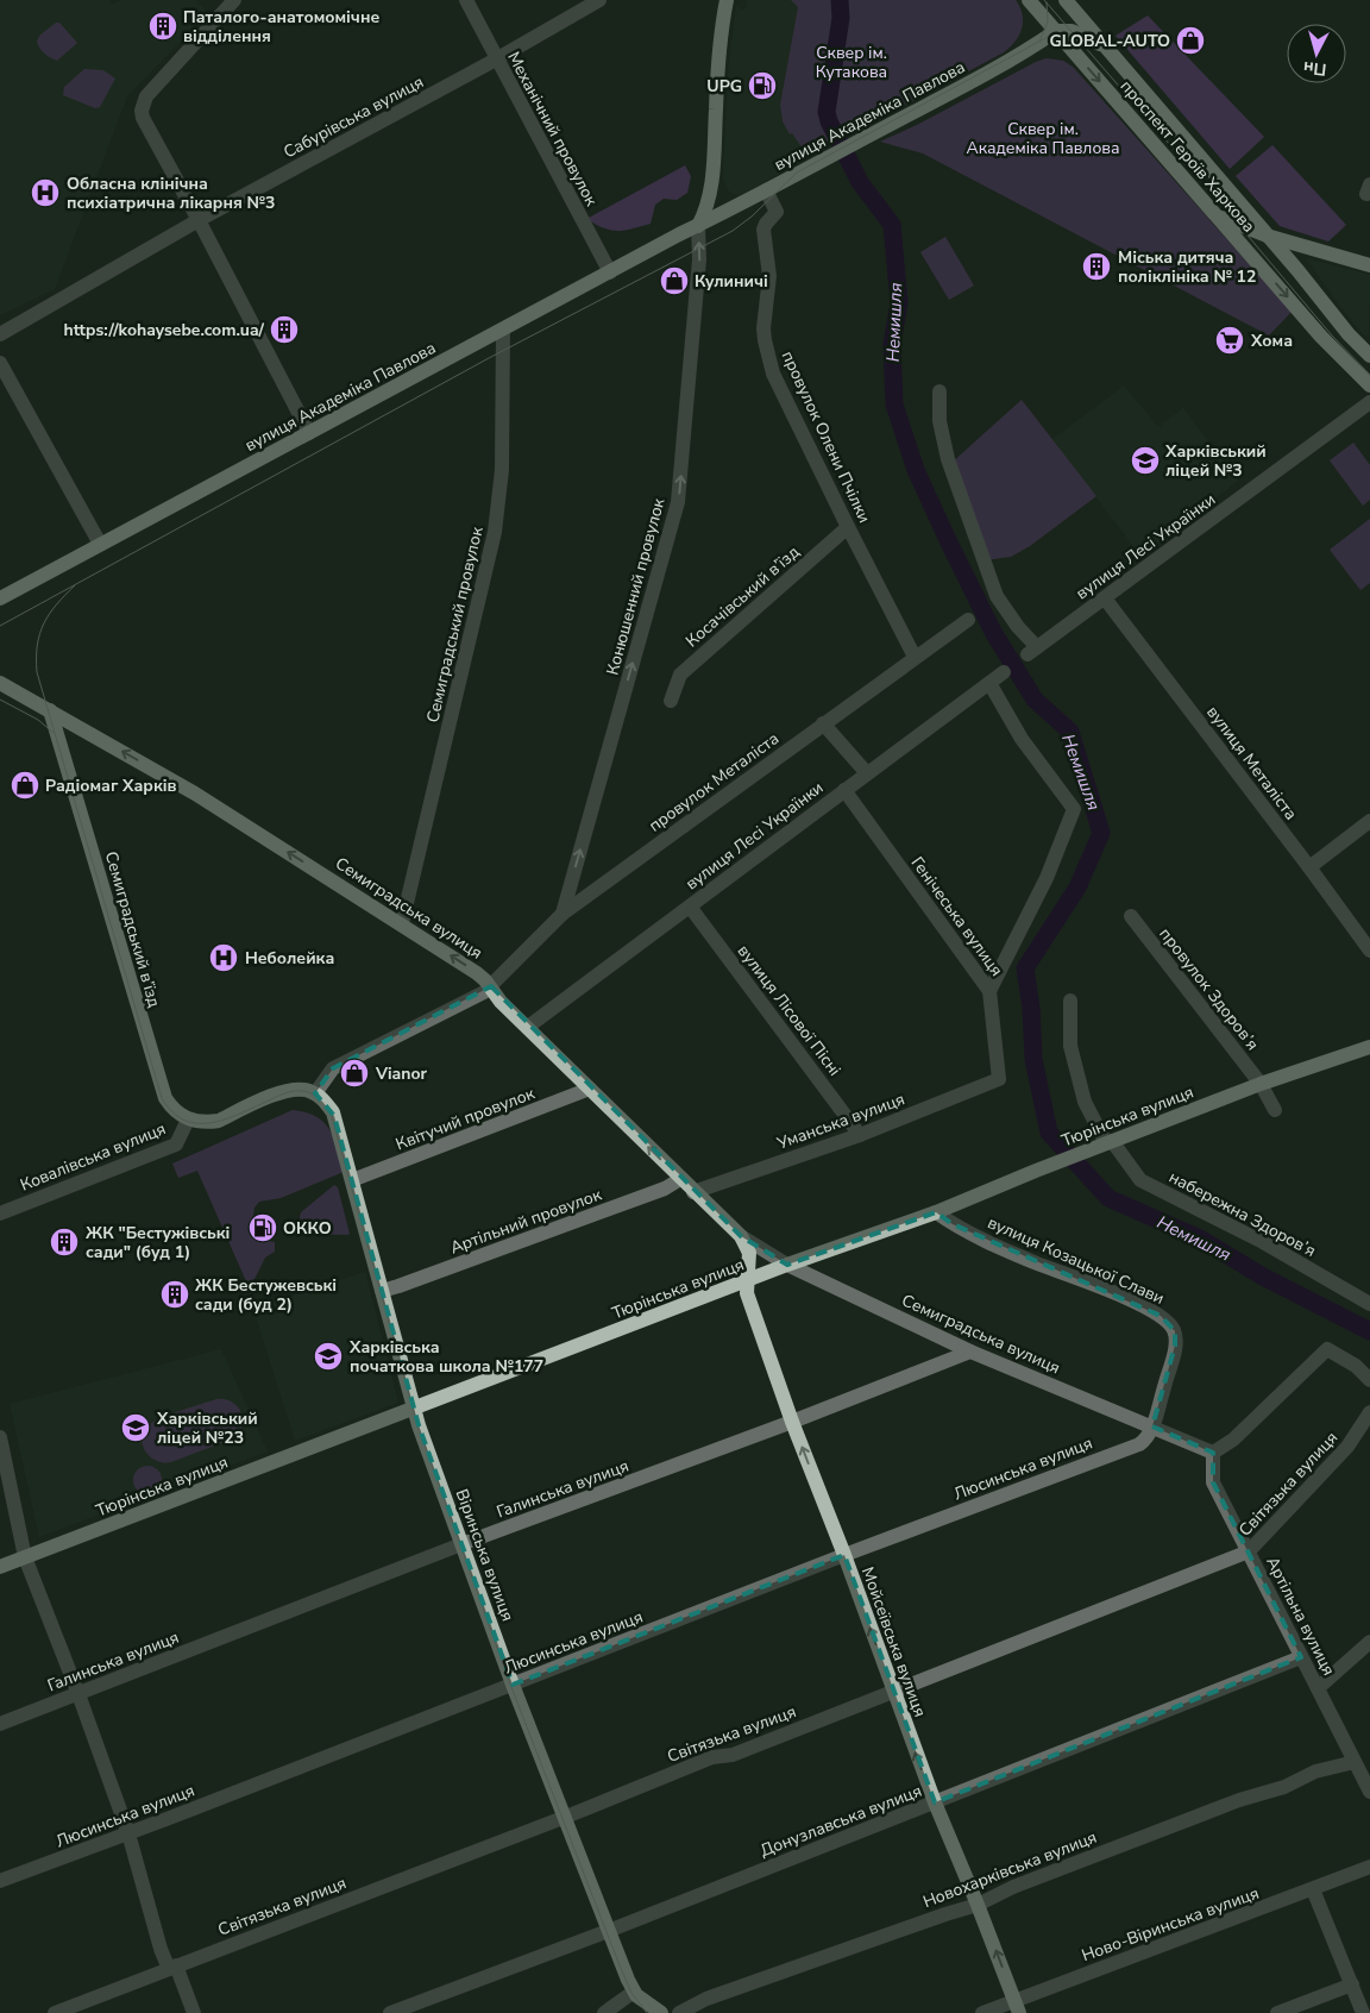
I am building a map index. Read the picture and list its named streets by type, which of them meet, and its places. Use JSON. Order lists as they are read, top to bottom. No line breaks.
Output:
{"streets":{"main road":["вулиця Академіка Павлова","проспект Героїв Харкова","Семиградська вулиця","Семиградський в’їзд","Тюрінська вулиця","Віринська вулиця","Мойсеївська вулиця"],"street":["Сабурівська вулиця","Механічний провулок","провулок Олени Пчілки","вулиця Лесі Українки","Конюшенний провулок","Косачівський в’їзд","Семиградський провулок","вулиця Металіста","провулок Металіста","Генічеська вулиця","провулок Здоров’я","вулиця Лісової Пісні","Квітучий провулок","Уманська вулиця","Ковалівська вулиця","набережна Здоров’я","Артільний провулок","вулиця Козацької Слави","Люсинська вулиця","Світязька вулиця","Галинська вулиця","Артільна вулиця","Донузлавська вулиця","Новохарківська вулиця","Ново-Віринська вулиця"]},"crossings":[["вулиця Академіка Павлова","Механічний провулок"],["вулиця Академіка Павлова","проспект Героїв Харкова"],["вулиця Академіка Павлова","провулок Олени Пчілки"],["вулиця Академіка Павлова","Конюшенний провулок"],["вулиця Академіка Павлова","Семиградський провулок"],["Сабурівська вулиця","Механічний провулок"],["провулок Олени Пчілки","Косачівський в’їзд"],["провулок Олени Пчілки","провулок Металіста"],["вулиця Лесі Українки","вулиця Металіста"],["вулиця Лесі Українки","Семиградська вулиця"],["вулиця Лесі Українки","Генічеська вулиця"],["вулиця Лесі Українки","вулиця Лісової Пісні"],["Конюшенний провулок","провулок Металіста"],["Семиградський провулок","Семиградська вулиця"],["провулок Металіста","Семиградська вулиця"],["Семиградська вулиця","Семиградський в’їзд"],["Семиградська вулиця","Тюрінська вулиця"],["Семиградська вулиця","Квітучий провулок"],["Семиградська вулиця","Уманська вулиця"],["Семиградська вулиця","Артільний провулок"],["Семиградська вулиця","вулиця Козацької Слави"],["Семиградська вулиця","Люсинська вулиця"],["Семиградська вулиця","Галинська вулиця"],["Семиградська вулиця","Артільна вулиця"],["Семиградська вулиця","Мойсеївська вулиця"],["Генічеська вулиця","Уманська вулиця"],["Семиградський в’їзд","Ковалівська вулиця"],["провулок Здоров’я","Тюрінська вулиця"],["вулиця Лісової Пісні","Уманська вулиця"],["Тюрінська вулиця","набережна Здоров’я"],["Тюрінська вулиця","вулиця Козацької Слави"],["Тюрінська вулиця","Віринська вулиця"],["Тюрінська вулиця","Мойсеївська вулиця"],["Квітучий провулок","Віринська вулиця"],["Артільний провулок","Віринська вулиця"],["вулиця Козацької Слави","Люсинська вулиця"],["Люсинська вулиця","Віринська вулиця"],["Люсинська вулиця","Мойсеївська вулиця"],["Світязька вулиця","Віринська вулиця"],["Світязька вулиця","Артільна вулиця"],["Світязька вулиця","Мойсеївська вулиця"],["Галинська вулиця","Віринська вулиця"],["Галинська вулиця","Мойсеївська вулиця"],["Віринська вулиця","Донузлавська вулиця"],["Артільна вулиця","Донузлавська вулиця"],["Артільна вулиця","Новохарківська вулиця"],["Мойсеївська вулиця","Донузлавська вулиця"],["Мойсеївська вулиця","Новохарківська вулиця"],["Мойсеївська вулиця","Ново-Віринська вулиця"]],"one_way":["Конюшенний провулок","Семиградська вулиця","Мойсеївська вулиця"],"water":["Немишля"],"parks":["Сквер ім. Кутакова","Сквер ім. Академіка Павлова"],"places":{"building":["Паталого-анатомомічне відділення","Міська дитяча поліклініка № 12","https://kohaysebe.com.ua/","ЖК \"Бестужівські сади\" (буд 1)","ЖК Бестужевські сади (буд 2)"],"shop":["GLOBAL-AUTO","Кулиничі","Радіомаг Харків","Vianor"],"fuel station":["UPG","ОККО"],"hospital":["Обласна клінічна психіатрична лікарня №3","Неболейка"],"supermarket":["Хома"],"school or university":["Харківський ліцей №3","Харківська початкова школа №177","Харківський ліцей №23"]},"north":"bottom"}
